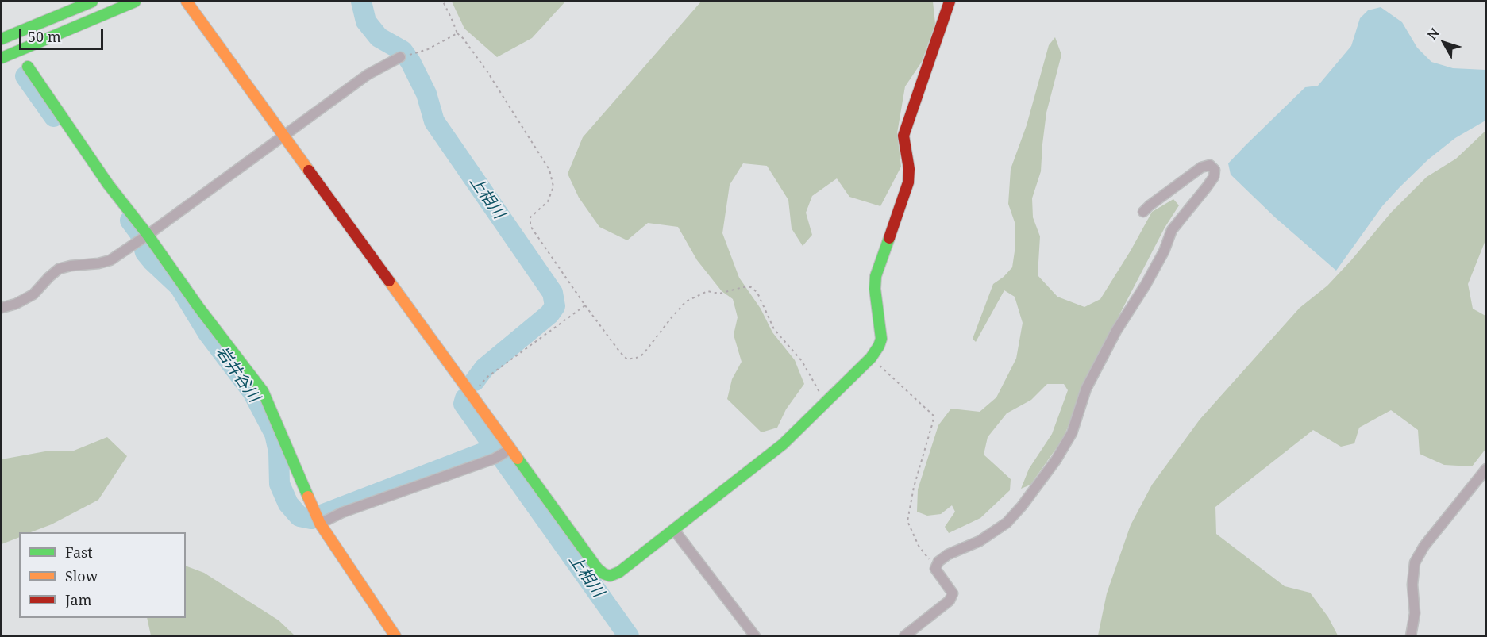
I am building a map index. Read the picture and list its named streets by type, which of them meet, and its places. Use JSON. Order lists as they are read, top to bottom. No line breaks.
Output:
{"water":["上相川","岩井谷川"],"legend":["Fast","Slow","Jam"],"scale_bar":"50 m","north":"top left"}
